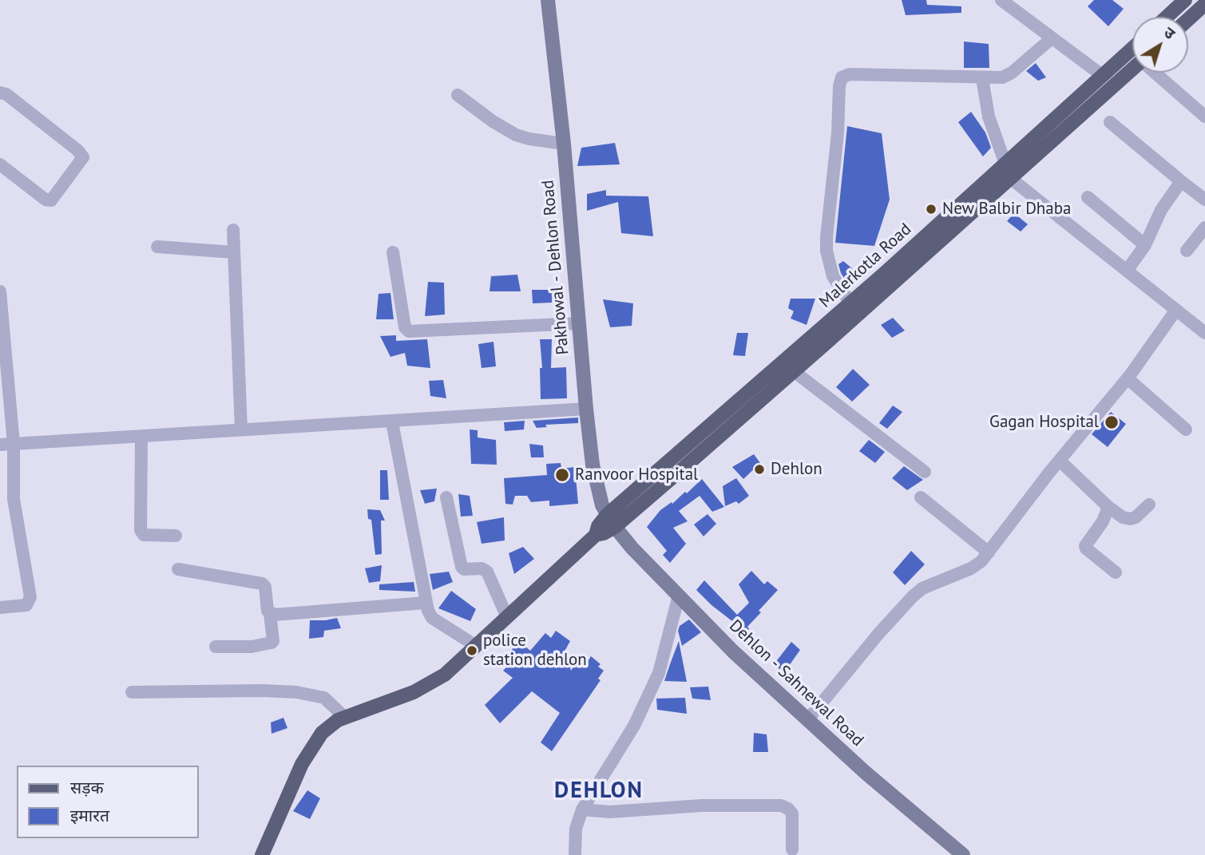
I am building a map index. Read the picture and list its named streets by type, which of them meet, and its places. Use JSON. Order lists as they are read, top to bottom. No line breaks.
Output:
{"streets":{"main road":["Malerkotla Road"],"street":["Pakhowal - Dehlon Road","Dehlon - Sahnewal Road"]},"crossings":[["Malerkotla Road","Pakhowal - Dehlon Road"],["Malerkotla Road","Dehlon - Sahnewal Road"],["Pakhowal - Dehlon Road","Dehlon - Sahnewal Road"]],"districts":["DEHLON"],"places":["New Balbir Dhaba","Gagan Hospital","Dehlon","Ranvoor Hospital","police station dehlon"],"legend":["सड़क","इमारत"],"north":"top right"}
